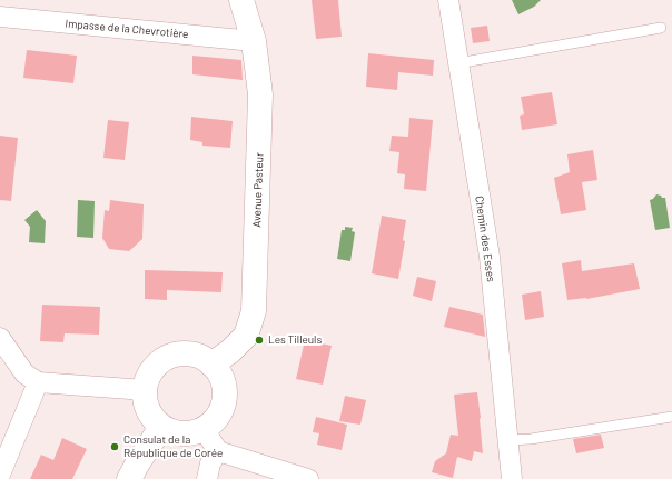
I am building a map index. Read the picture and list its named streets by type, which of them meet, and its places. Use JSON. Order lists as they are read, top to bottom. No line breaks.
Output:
{"streets":{"main road":["Avenue Pasteur"],"street":["Impasse de la Chevrotière","Chemin des Esses"]},"crossings":[["Impasse de la Chevrotière","Avenue Pasteur"]],"places":["Les Tilleuls","Consulat de la République de Corée"]}
